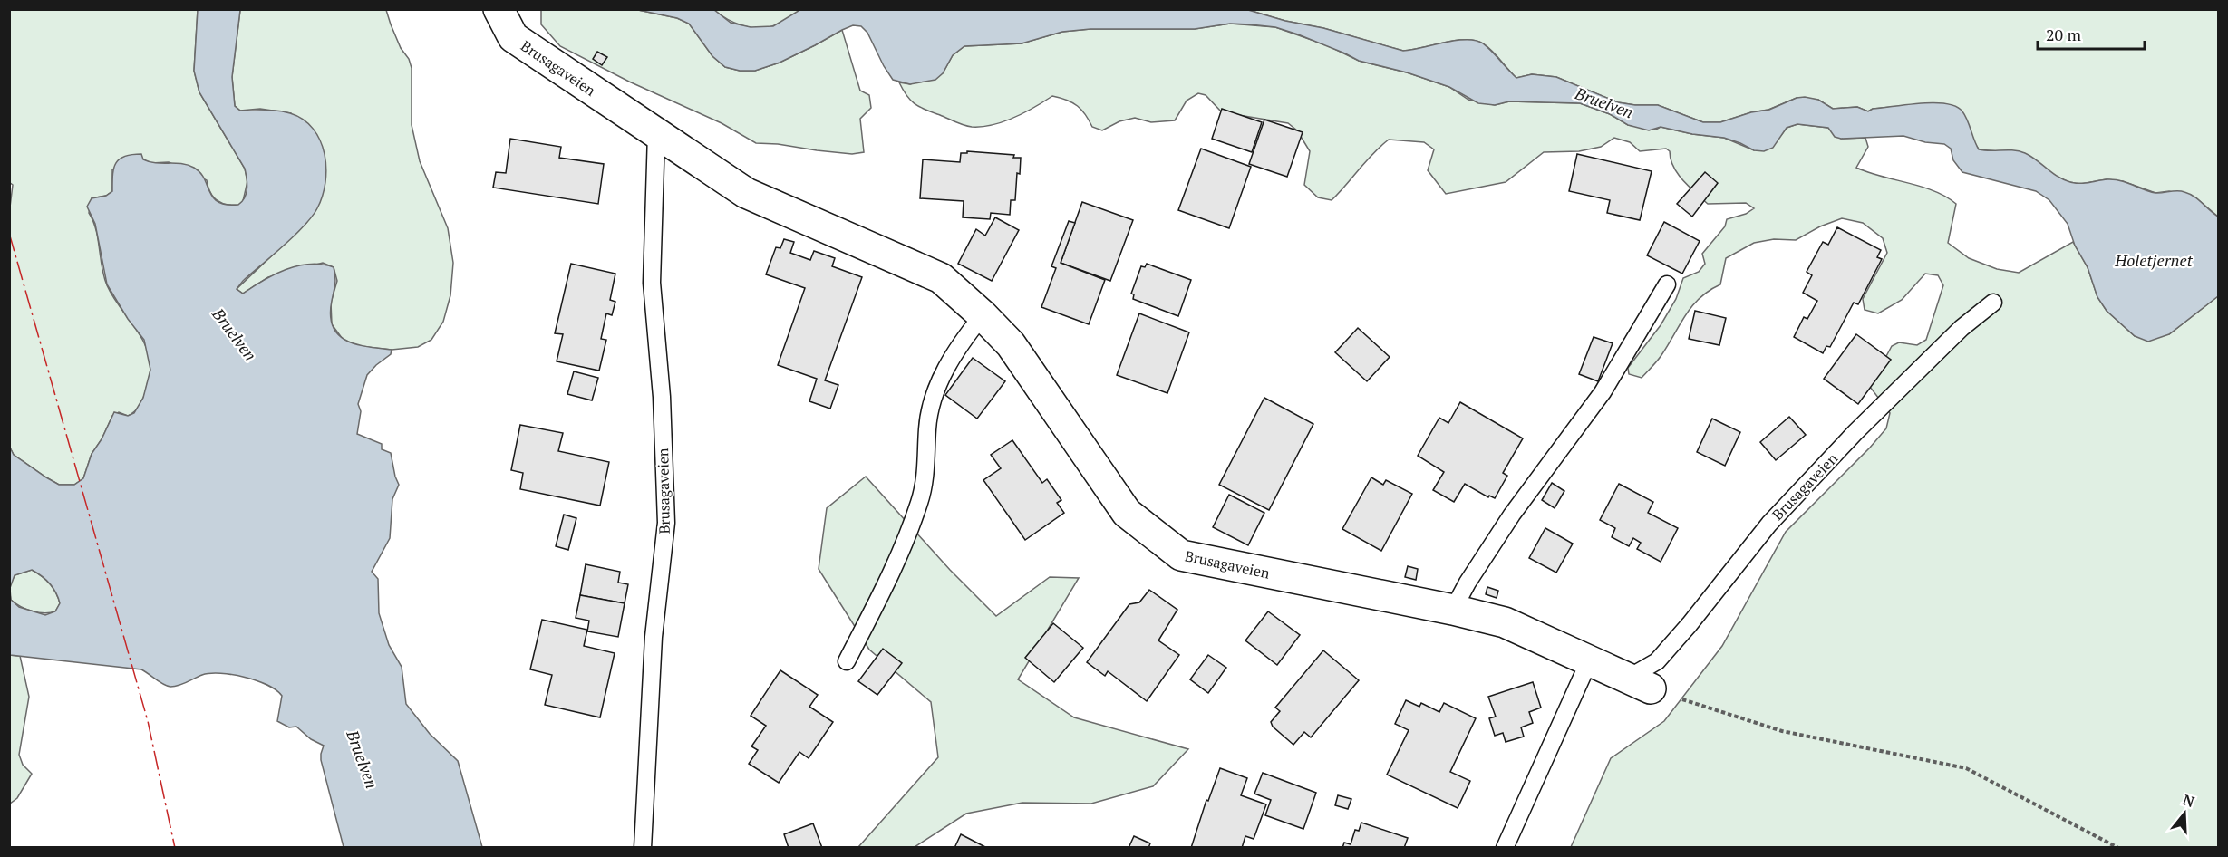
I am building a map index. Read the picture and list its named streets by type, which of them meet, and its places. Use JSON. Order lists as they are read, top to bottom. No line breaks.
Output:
{"streets":{"street":["Brusagaveien"]},"water":["Bruelven","Holetjernet"],"scale_bar":"20 m","north":"top"}
